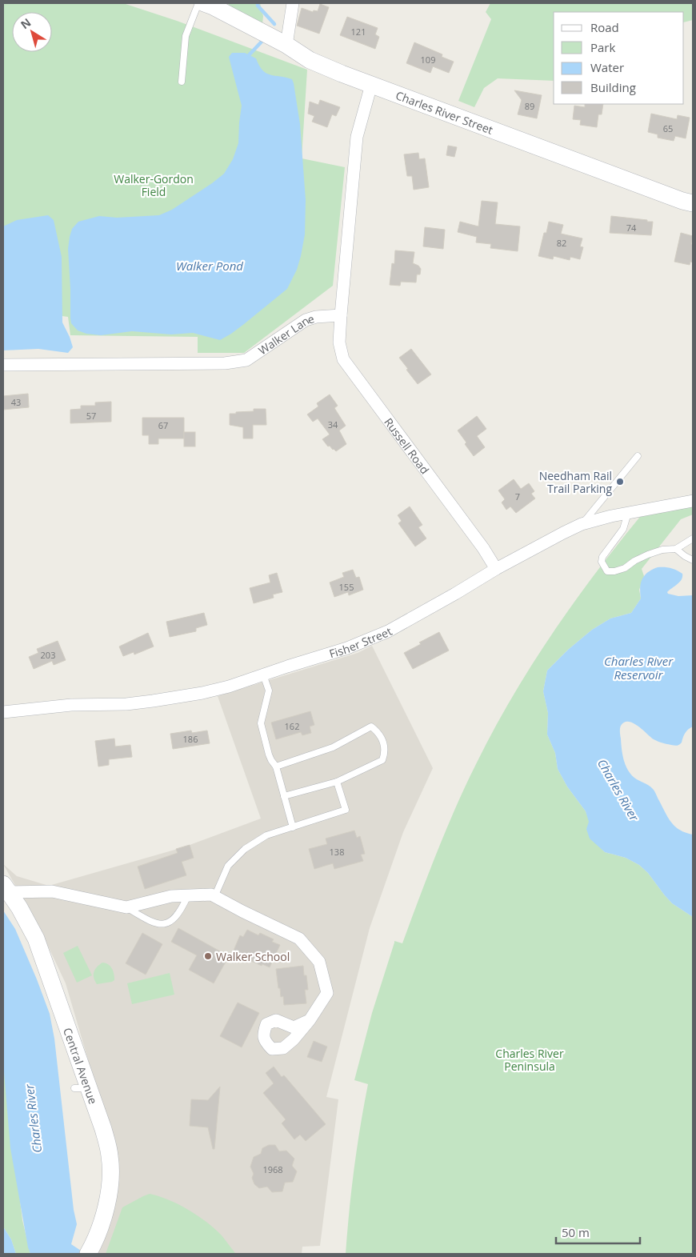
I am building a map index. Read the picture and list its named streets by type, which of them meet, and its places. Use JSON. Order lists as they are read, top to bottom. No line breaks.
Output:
{"streets":{"street":["Charles River Street","Walker Lane","Russell Road","Fisher Street","Central Avenue"]},"crossings":[["Walker Lane","Russell Road"],["Russell Road","Fisher Street"]],"water":["Walker Pond","Charles River Reservoir","Charles River"],"parks":["Walker-Gordon Field","Charles River Peninsula"],"places":["Needham Rail Trail Parking","Walker School"],"house_numbers":["121","109","89","65","74","82","43","57","34","67","7","155","203","162","186","138","1968"],"legend":["Road","Park","Water","Building"],"scale_bar":"50 m","north":"top left"}
